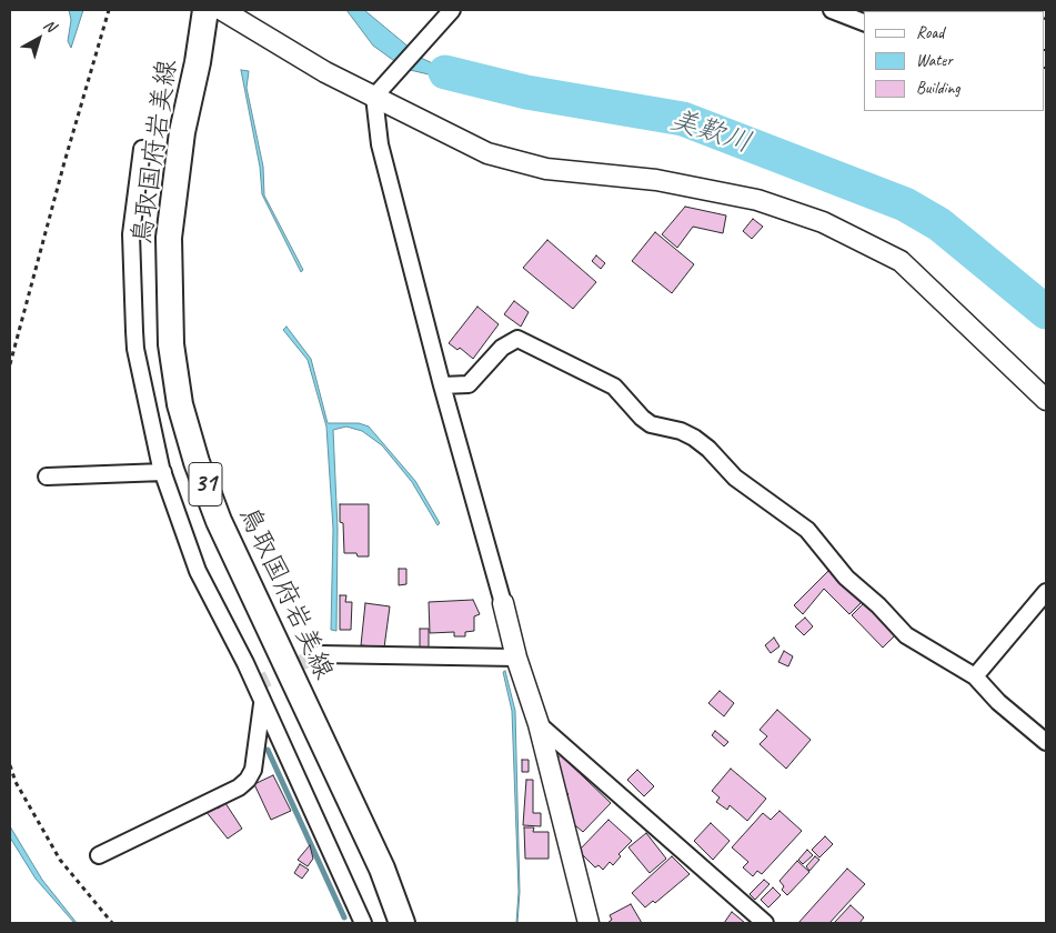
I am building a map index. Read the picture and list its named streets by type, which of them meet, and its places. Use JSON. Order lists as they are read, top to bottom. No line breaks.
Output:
{"streets":{"main road":["鳥取国府岩美線","31"]},"water":["美歎川"],"legend":["Road","Water","Building"],"north":"top right"}
